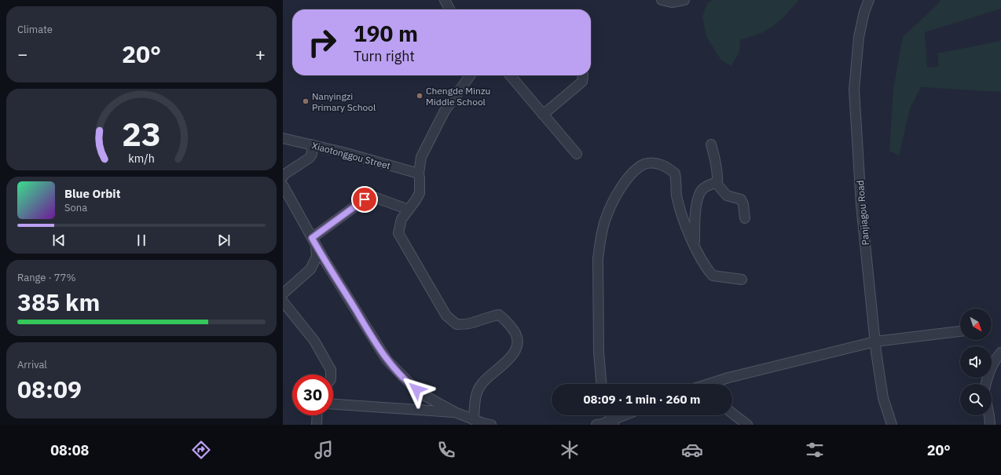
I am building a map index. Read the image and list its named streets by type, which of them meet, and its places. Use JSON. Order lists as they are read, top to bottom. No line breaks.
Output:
{"streets":{"street":["Xiaotonggou Street","Panjiagou Road"]},"places":["Chengde Minzu Middle School","Nanyingzi Primary School"],"north":"bottom right","page":{"tile":["Climate",["Range · 77%","385 km"],["Arrival","08:09"]],"turn":["190 m","Turn right"],"heat":["−","20°","+"],"song":["Blue Orbit","Sona"],"limit":"30","trip":"08:09 · 1 min · 260 m","tabs":["08:08","20°"],"gauge":["23","km/h"]}}
